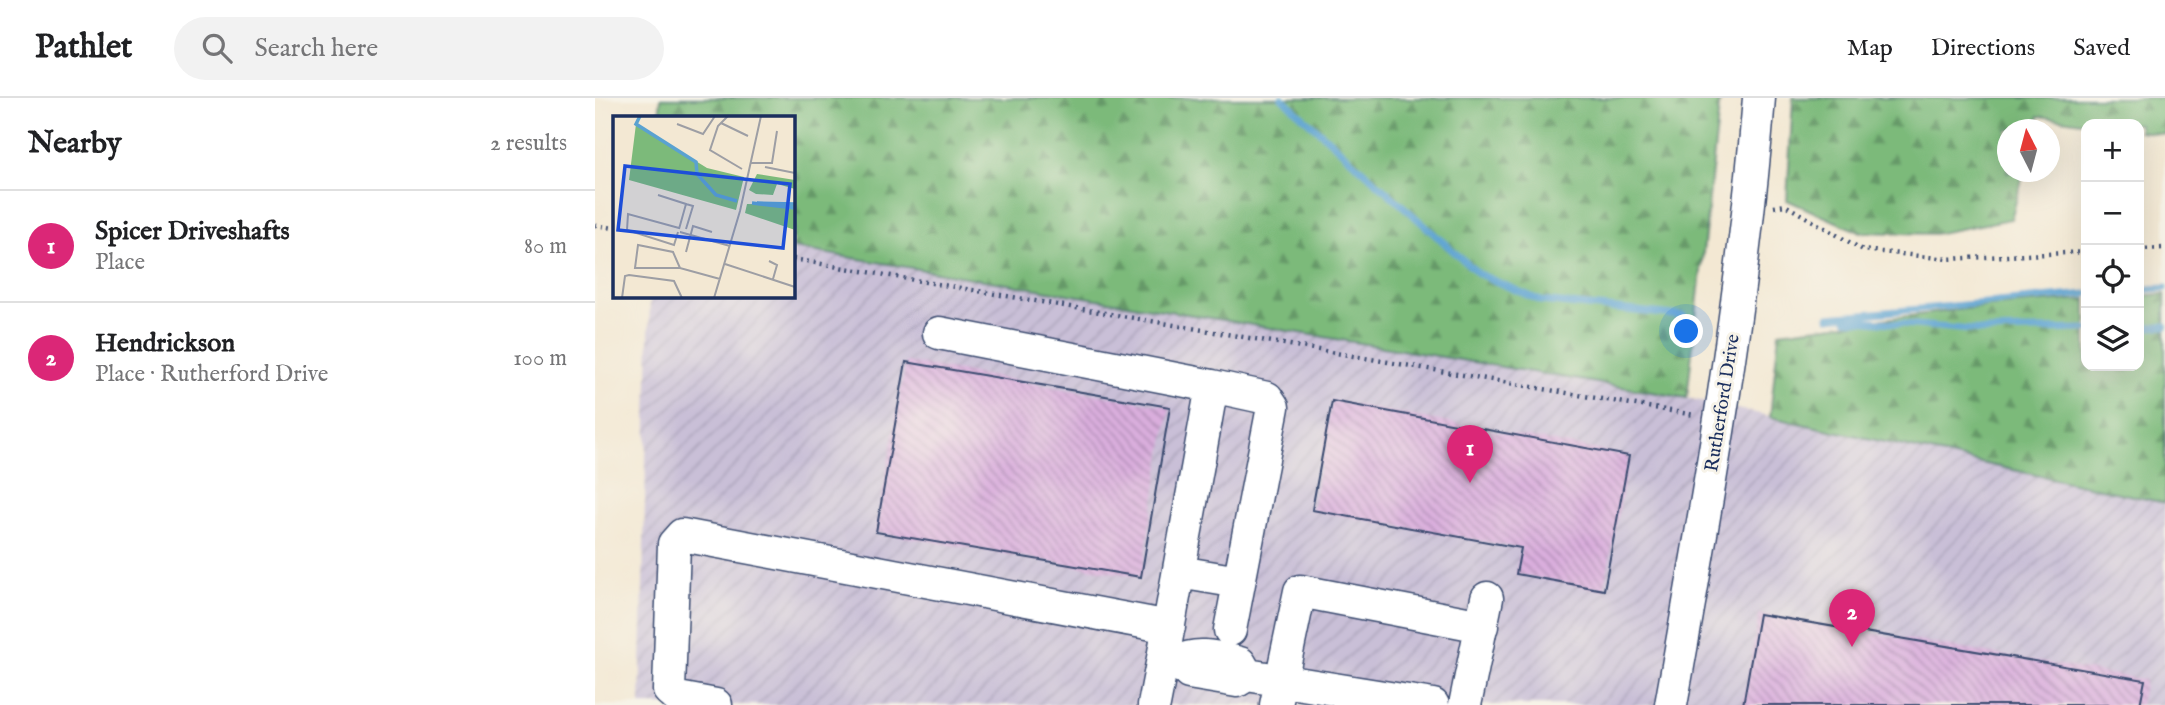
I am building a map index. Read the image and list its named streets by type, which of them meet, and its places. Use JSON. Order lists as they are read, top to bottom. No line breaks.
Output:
{"streets":{"street":["Rutherford Drive"]},"north":"top","page":{"header":"Pathlet","search":"Search here","nav":["Map","Directions","Saved"],"heading":["Nearby","2 results"],"map_buttons":["+","−"],"list":[{"mark":"1","name":"Spicer Driveshafts","note":"Place","value":"80 m"},{"mark":"2","name":"Hendrickson","note":"Place · Rutherford Drive","value":"100 m"}],"pins":["1","2"]}}
